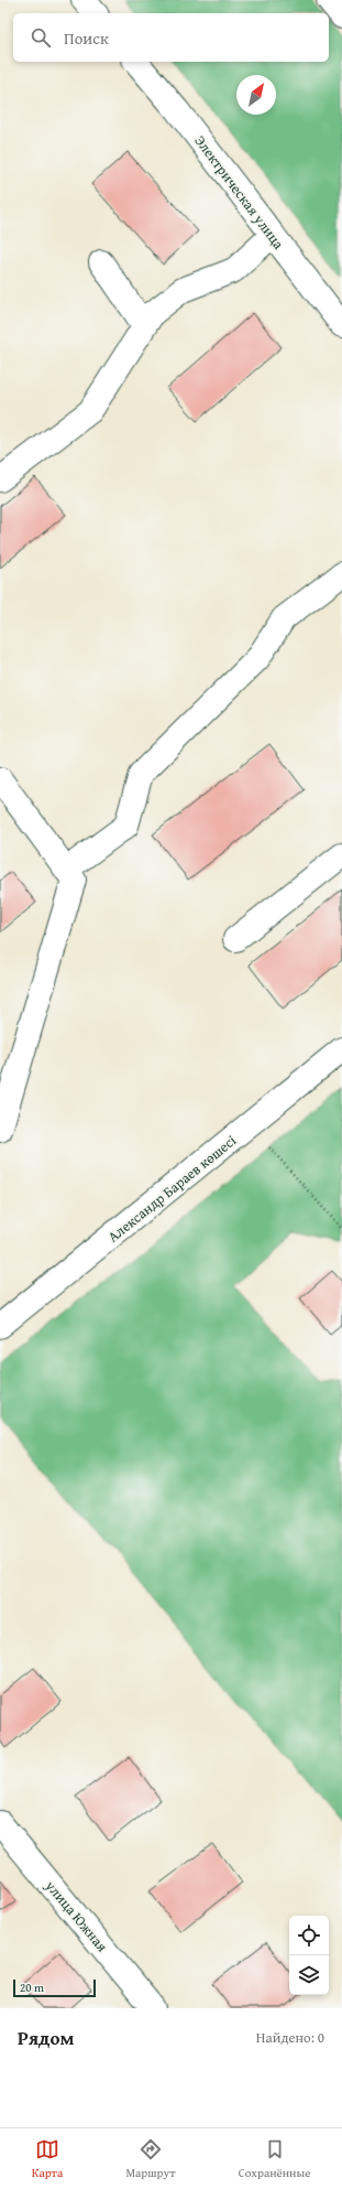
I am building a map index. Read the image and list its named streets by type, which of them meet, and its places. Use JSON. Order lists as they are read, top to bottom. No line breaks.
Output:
{"streets":{"street":["Электрическая улица","Александр Бараев көшесі","улица Южная"]},"scale_bar":"20 m","north":"top right","page":{"search":"Поиск","scale":"20 m","heading":["Рядом","Найдено: 0"],"nav":["Карта","Маршрут","Сохранённые"]}}
